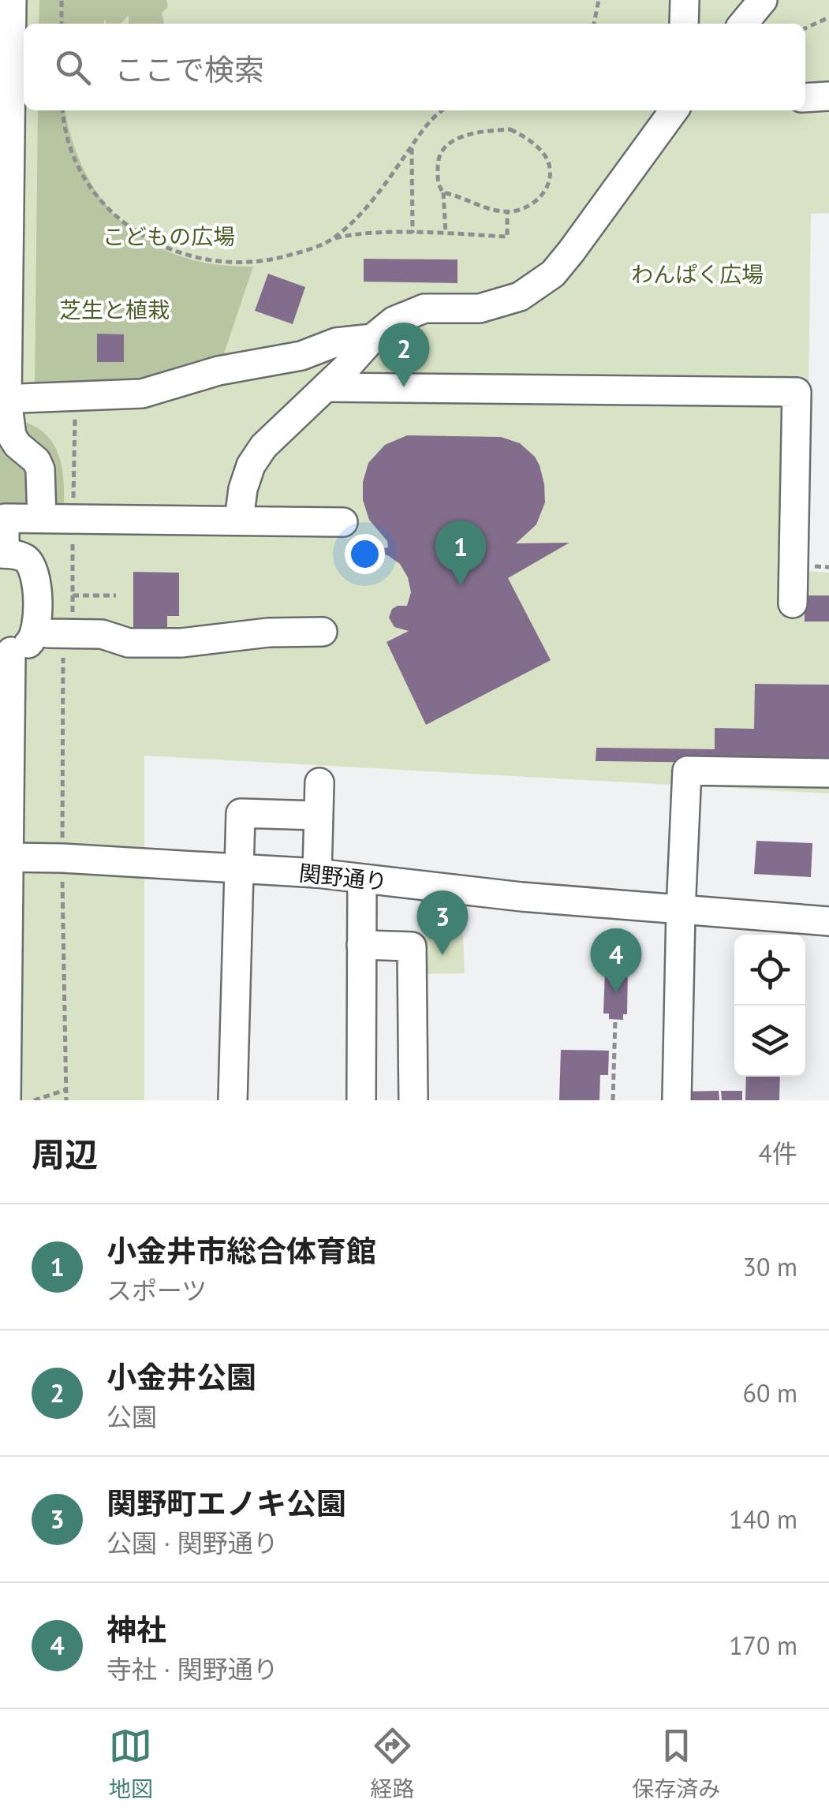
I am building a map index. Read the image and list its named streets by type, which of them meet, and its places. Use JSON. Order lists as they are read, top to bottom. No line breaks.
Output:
{"streets":{"street":["関野通り"]},"parks":["こどもの広場","わんぱく広場","芝生と植栽"],"page":{"search":"ここで検索","pins":["2","1","3","4"],"heading":["周辺","4件"],"list":[{"mark":"1","name":"小金井市総合体育館","note":"スポーツ","value":"30 m"},{"mark":"2","name":"小金井公園","note":"公園","value":"60 m"},{"mark":"3","name":"関野町エノキ公園","note":"公園 · 関野通り","value":"140 m"},{"mark":"4","name":"神社","note":"寺社 · 関野通り","value":"170 m"}],"nav":["地図","経路","保存済み"]}}
